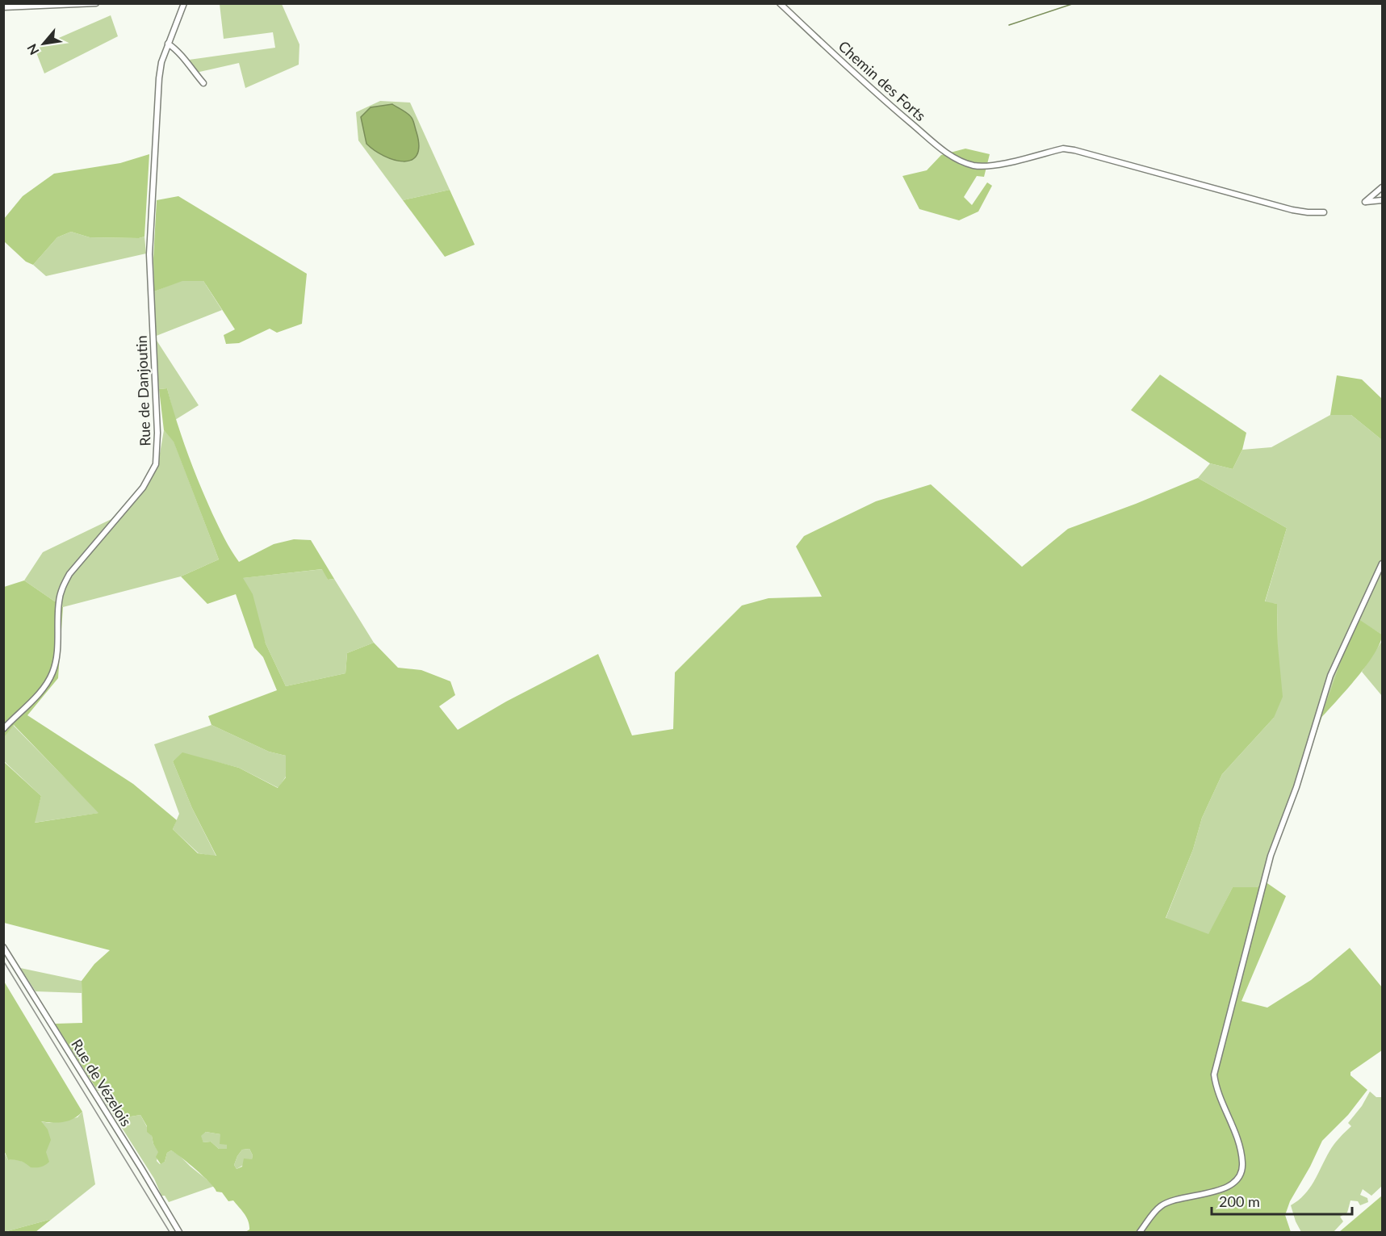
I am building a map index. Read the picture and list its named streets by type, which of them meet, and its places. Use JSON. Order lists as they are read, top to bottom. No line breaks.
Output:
{"streets":{"street":["Chemin des Forts","Rue de Danjoutin","Rue de Vézelois"]},"scale_bar":"200 m","north":"bottom left"}
